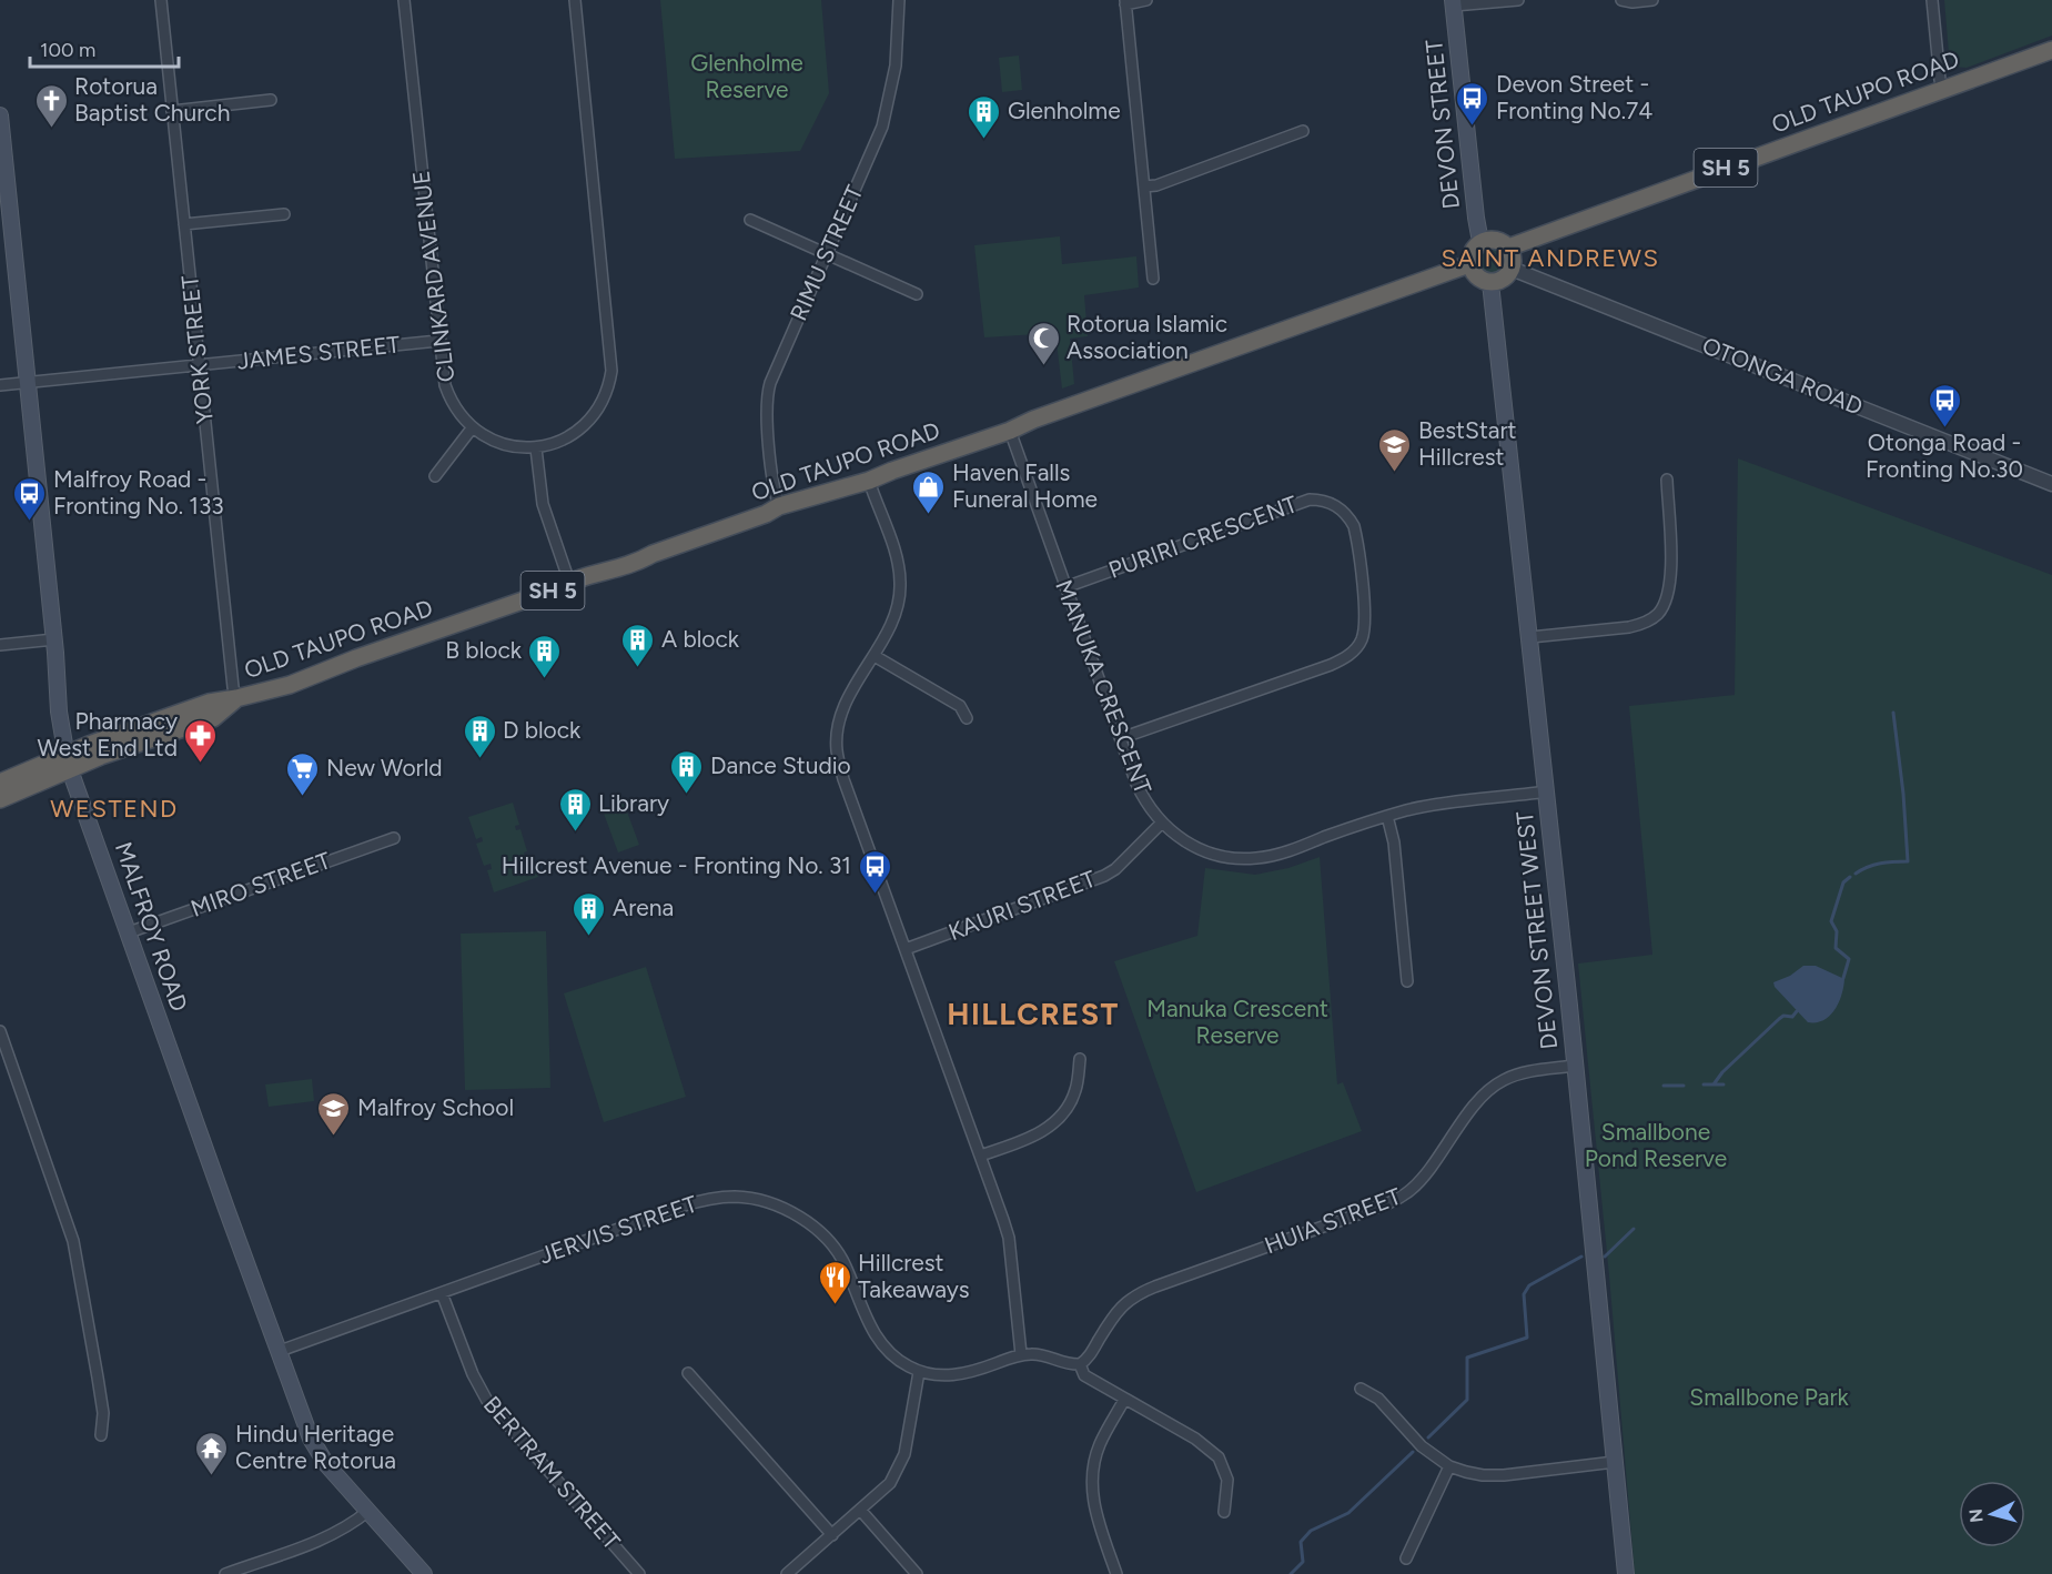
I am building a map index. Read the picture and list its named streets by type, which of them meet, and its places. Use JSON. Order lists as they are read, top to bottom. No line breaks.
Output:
{"streets":{"highway":["OLD TAUPO ROAD","SH 5"],"main road":["DEVON STREET","MALFROY ROAD","DEVON STREET WEST"],"street":["RIMU STREET","CLINKARD AVENUE","YORK STREET","JAMES STREET","OTONGA ROAD","PURIRI CRESCENT","MANUKA CRESCENT","MIRO STREET","KAURI STREET","HUIA STREET","JERVIS STREET","BERTRAM STREET"]},"crossings":[["OLD TAUPO ROAD","DEVON STREET"],["OLD TAUPO ROAD","RIMU STREET"],["OLD TAUPO ROAD","YORK STREET"],["OLD TAUPO ROAD","OTONGA ROAD"],["OLD TAUPO ROAD","MANUKA CRESCENT"],["OLD TAUPO ROAD","MALFROY ROAD"],["OLD TAUPO ROAD","DEVON STREET WEST"],["DEVON STREET","OTONGA ROAD"],["DEVON STREET","DEVON STREET WEST"],["CLINKARD AVENUE","JAMES STREET"],["YORK STREET","JAMES STREET"],["JAMES STREET","MALFROY ROAD"],["OTONGA ROAD","DEVON STREET WEST"],["PURIRI CRESCENT","MANUKA CRESCENT"],["MANUKA CRESCENT","KAURI STREET"],["MANUKA CRESCENT","DEVON STREET WEST"],["MIRO STREET","MALFROY ROAD"],["MALFROY ROAD","JERVIS STREET"],["DEVON STREET WEST","HUIA STREET"],["HUIA STREET","JERVIS STREET"],["JERVIS STREET","BERTRAM STREET"]],"districts":["SAINT ANDREWS","WESTEND","HILLCREST"],"parks":["Glenholme Reserve","Manuka Crescent Reserve","Smallbone Pond Reserve","Smallbone Park"],"places":{"bus stop":["Devon Street - Fronting No.74","Otonga Road - Fronting No.30","Malfroy Road - Fronting No. 133","Hillcrest Avenue - Fronting No. 31"],"church":["Rotorua Baptist Church"],"building":["Glenholme","A block","B block","D block","Dance Studio","Library","Arena"],"mosque":["Rotorua Islamic Association"],"school or university":["BestStart Hillcrest","Malfroy School"],"shop":["Haven Falls Funeral Home"],"pharmacy":["Pharmacy West End Ltd"],"supermarket":["New World"],"restaurant":["Hillcrest Takeaways"],"temple":["Hindu Heritage Centre Rotorua"]},"scale_bar":"100 m","north":"left"}
